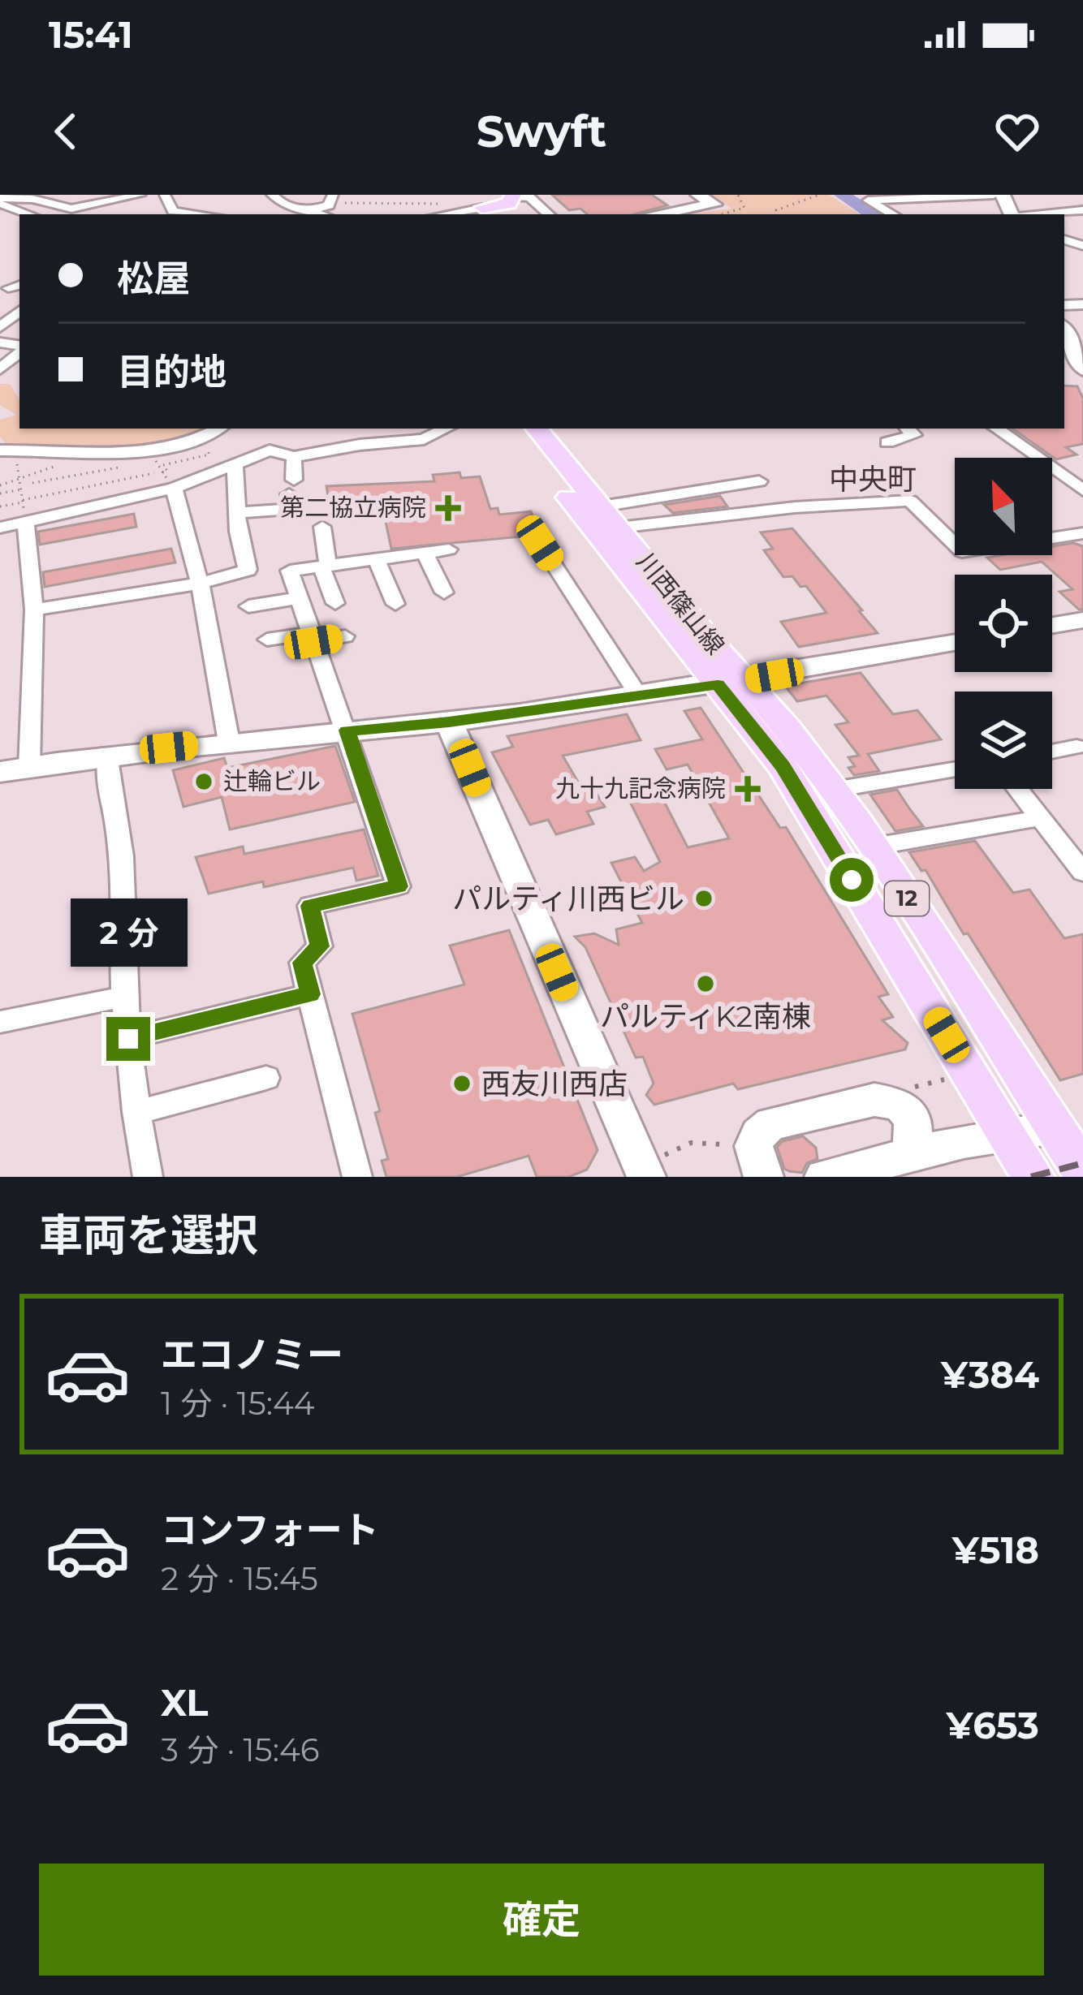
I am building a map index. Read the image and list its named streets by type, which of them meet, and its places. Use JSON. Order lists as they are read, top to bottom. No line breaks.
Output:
{"streets":{"main road":["川西篠山線","12"]},"districts":["中央町"],"places":{"health":["第二協立病院","九十九記念病院"],"other":["辻輪ビル","パルティ川西ビル","パルティK2南棟","西友川西店"]},"north":"top left","page":{"status":"15:41","header":"Swyft","banner":["松屋","目的地"],"bubble":"2 分","heading":"車両を選択","list":[{"name":"エコノミー","note":"1 分 · 15:44","value":"¥384"},{"name":"コンフォート","note":"2 分 · 15:45","value":"¥518"},{"name":"XL","note":"3 分 · 15:46","value":"¥653"}],"buttons":"確定"}}
